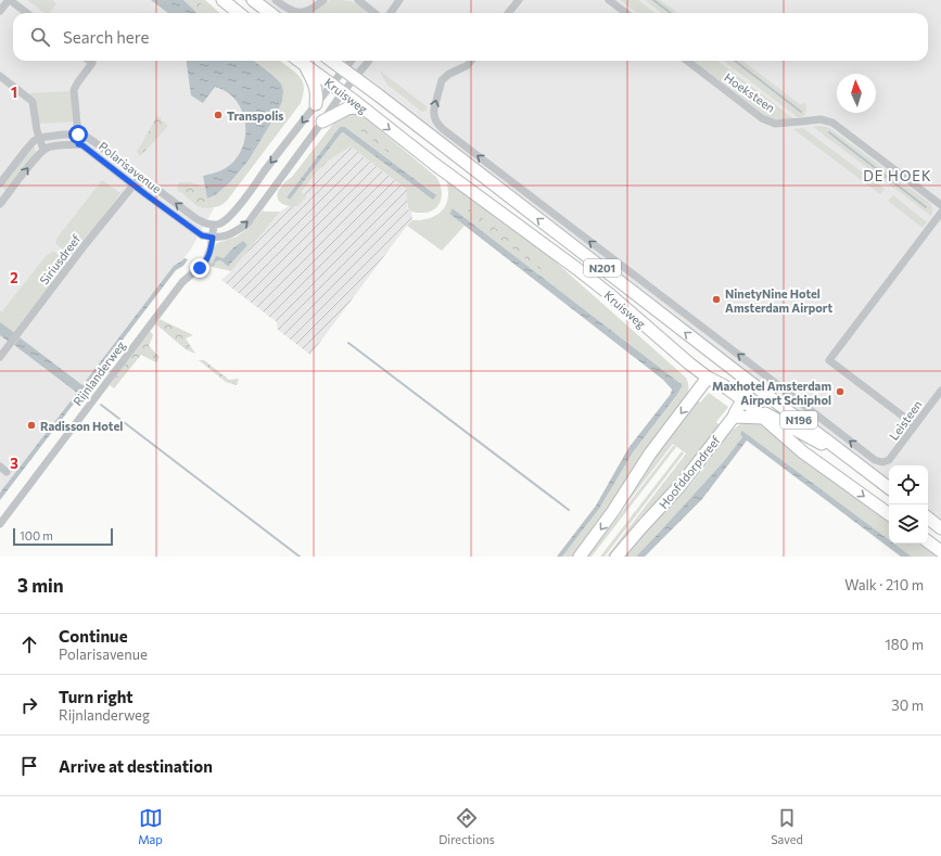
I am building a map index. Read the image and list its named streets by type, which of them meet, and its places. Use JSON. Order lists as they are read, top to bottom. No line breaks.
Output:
{"streets":{"highway":["Kruisweg","N201","N196","Hoofddorpdreef"],"street":["Hoeksteen","Polarisavenue","Siriusdreef","Rijnlanderweg","Leisteen"]},"crossings":[["Kruisweg","N196"],["Kruisweg","Hoofddorpdreef"],["Polarisavenue","Siriusdreef"],["Polarisavenue","Rijnlanderweg"],["N196","Hoofddorpdreef"]],"one_way":["Leisteen"],"districts":["DE HOEK"],"places":["Transpolis","NinetyNine Hotel Amsterdam Airport","Maxhotel Amsterdam Airport Schiphol","Radisson Hotel"],"scale_bar":"100 m","north":"top","page":{"search":"Search here","scale":"100 m","heading":["3 min","Walk · 210 m"],"list":[["Continue","Polarisavenue","180 m"],["Turn right","Rijnlanderweg","30 m"],"Arrive at destination"],"nav":["Map","Directions","Saved"]},"grid":{"rows":["1","2","3"]}}
